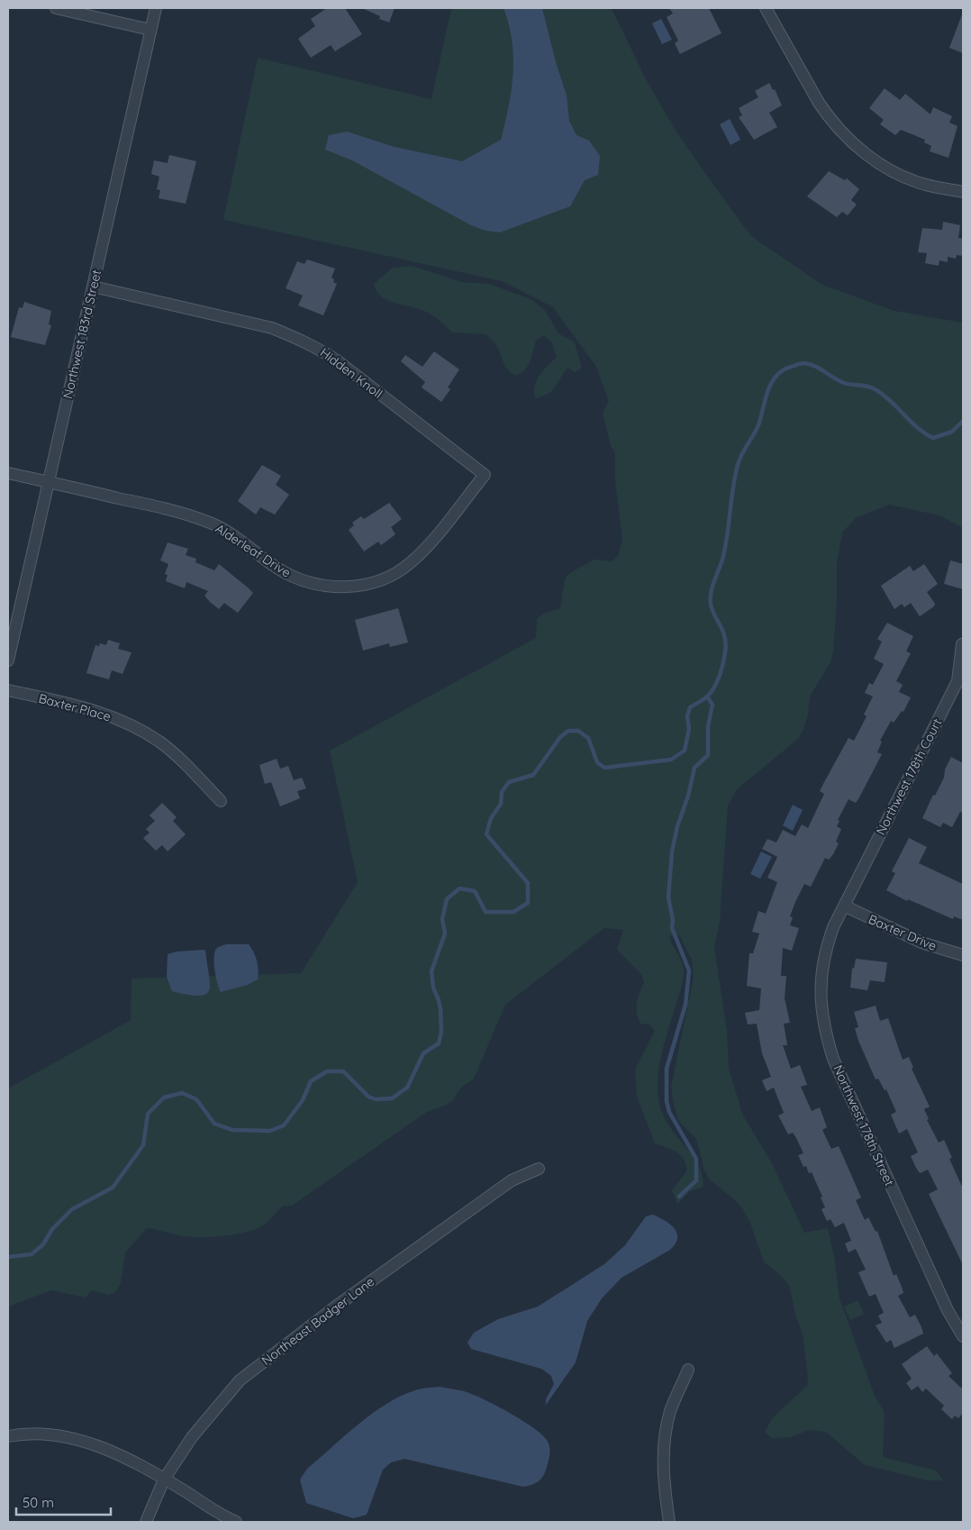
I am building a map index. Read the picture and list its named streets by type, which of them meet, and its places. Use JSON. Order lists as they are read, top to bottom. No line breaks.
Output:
{"streets":{"street":["Northwest 183rd Street","Hidden Knoll","Alderleaf Drive","Baxter Place","Northwest 178th Court","Baxter Drive","Northwest 178th Street","Northeast Badger Lane"]},"crossings":[["Northwest 183rd Street","Hidden Knoll"],["Northwest 183rd Street","Alderleaf Drive"],["Hidden Knoll","Alderleaf Drive"],["Northwest 178th Court","Baxter Drive"],["Northwest 178th Court","Northwest 178th Street"],["Baxter Drive","Northwest 178th Street"]],"scale_bar":"50 m"}
